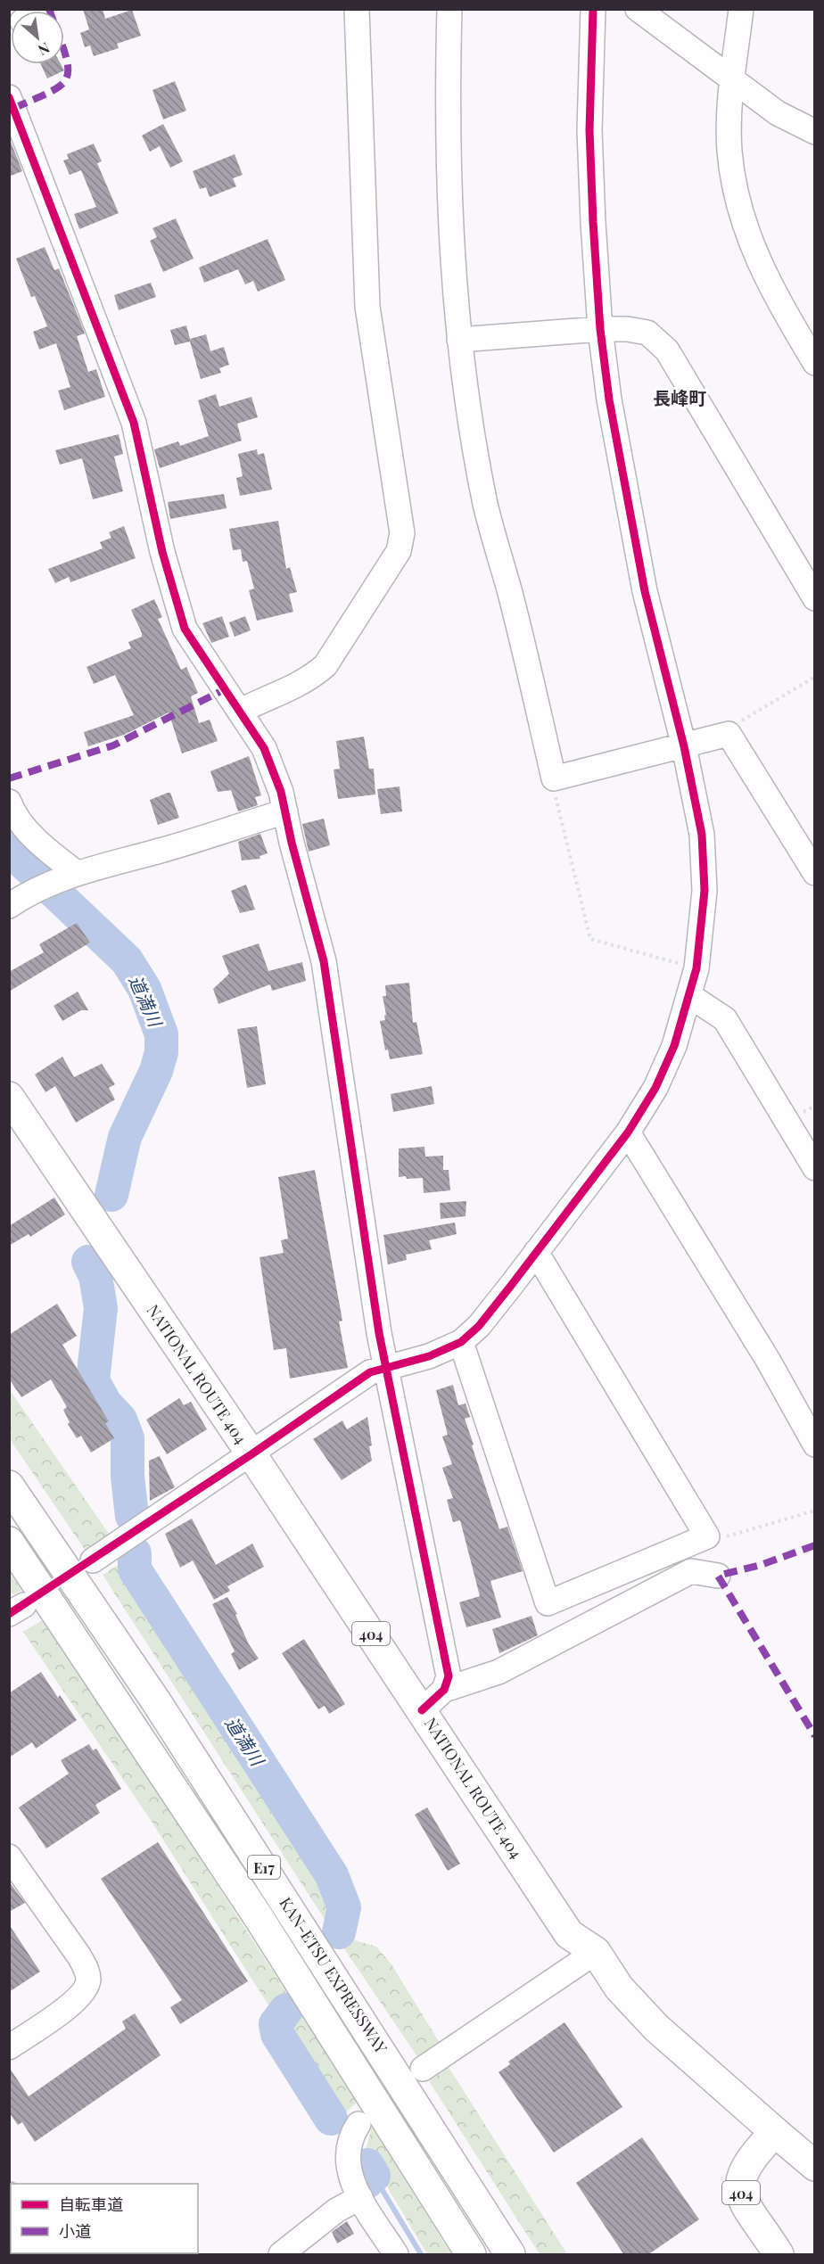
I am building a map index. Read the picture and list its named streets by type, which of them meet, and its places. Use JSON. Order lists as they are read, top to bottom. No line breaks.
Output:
{"streets":{"main road":["NATIONAL ROUTE 404","404","E17","KAN-ETSU EXPRESSWAY"]},"crossings":[["NATIONAL ROUTE 404","404"]],"districts":["長峰町"],"water":["道満川"],"legend":["自転車道","小道"],"north":"bottom right"}
